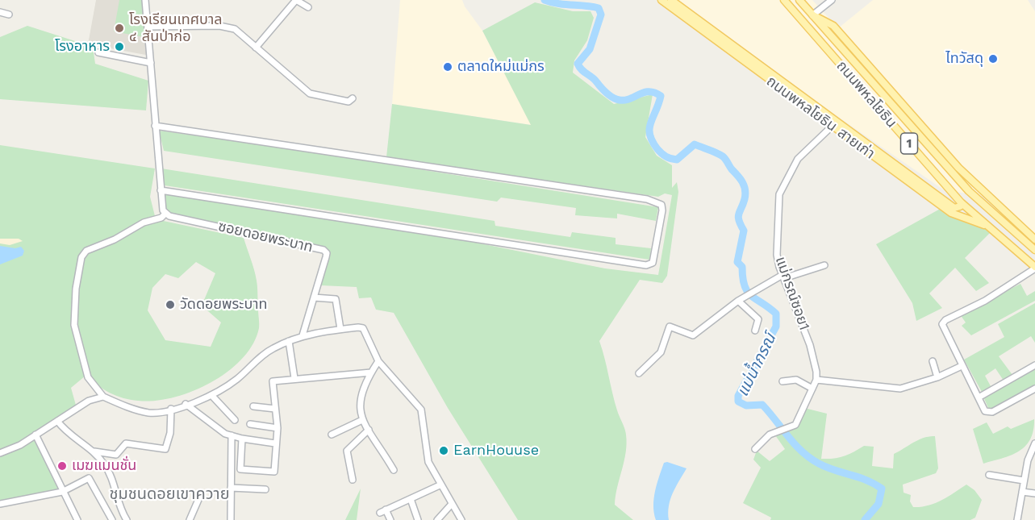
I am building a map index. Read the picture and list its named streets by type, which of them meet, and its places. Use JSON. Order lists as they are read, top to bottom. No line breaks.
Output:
{"streets":{"main road":["ถนนพหลโยธิน","ถนนพหลโยธิน สายเก่า","1"],"street":["ซอยดอยพระบาท","แม่กรณ์ซอย1"]},"crossings":[["ถนนพหลโยธิน","ถนนพหลโยธิน สายเก่า"],["ถนนพหลโยธิน","1"],["ถนนพหลโยธิน สายเก่า","แม่กรณ์ซอย1"]],"districts":["ชุมชนดอยเขาควาย"],"water":["แม่น้ำกรณ์"],"places":["โรงเรียนเทศบาล ๔ สันป่าก่อ","โรงอาหาร","ไทวัสดุ","ตลาดใหม่แม่กร","วัดดอยพระบาท","EarnHouuse","เมฆแมนชั่น"]}
